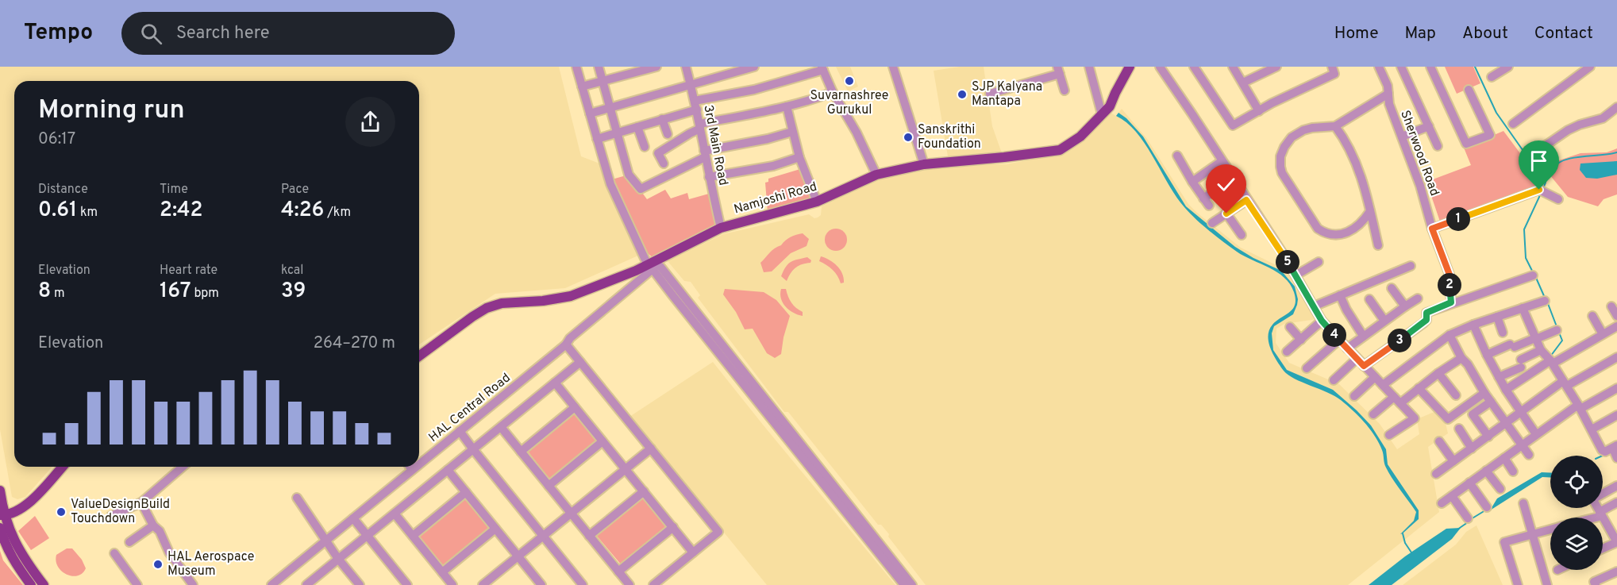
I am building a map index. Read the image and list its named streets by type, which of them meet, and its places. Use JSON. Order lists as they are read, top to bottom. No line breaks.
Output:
{"streets":{"main road":["Namjoshi Road"],"street":["3rd Main Road","Sherwood Road","HAL Central Road"]},"crossings":[["3rd Main Road","Namjoshi Road"],["Namjoshi Road","HAL Central Road"]],"places":["Suvarnashree Gurukul","SJP Kalyana Mantapa","Sanskrithi Foundation","ValueDesignBuild Touchdown","HAL Aerospace Museum"],"page":{"header":"Tempo","search":"Search here","nav":["Home","Map","About","Contact"],"heading":["Morning run","06:17"],"stats":[["Distance","0.61 km"],["Time","2:42"],["Pace","4:26 /km"],["Elevation","8 m"],["Heart rate","167 bpm"],["kcal","39"]],"pins":["1","5","2","4","3"],"chart":["Elevation","264–270 m"]}}
